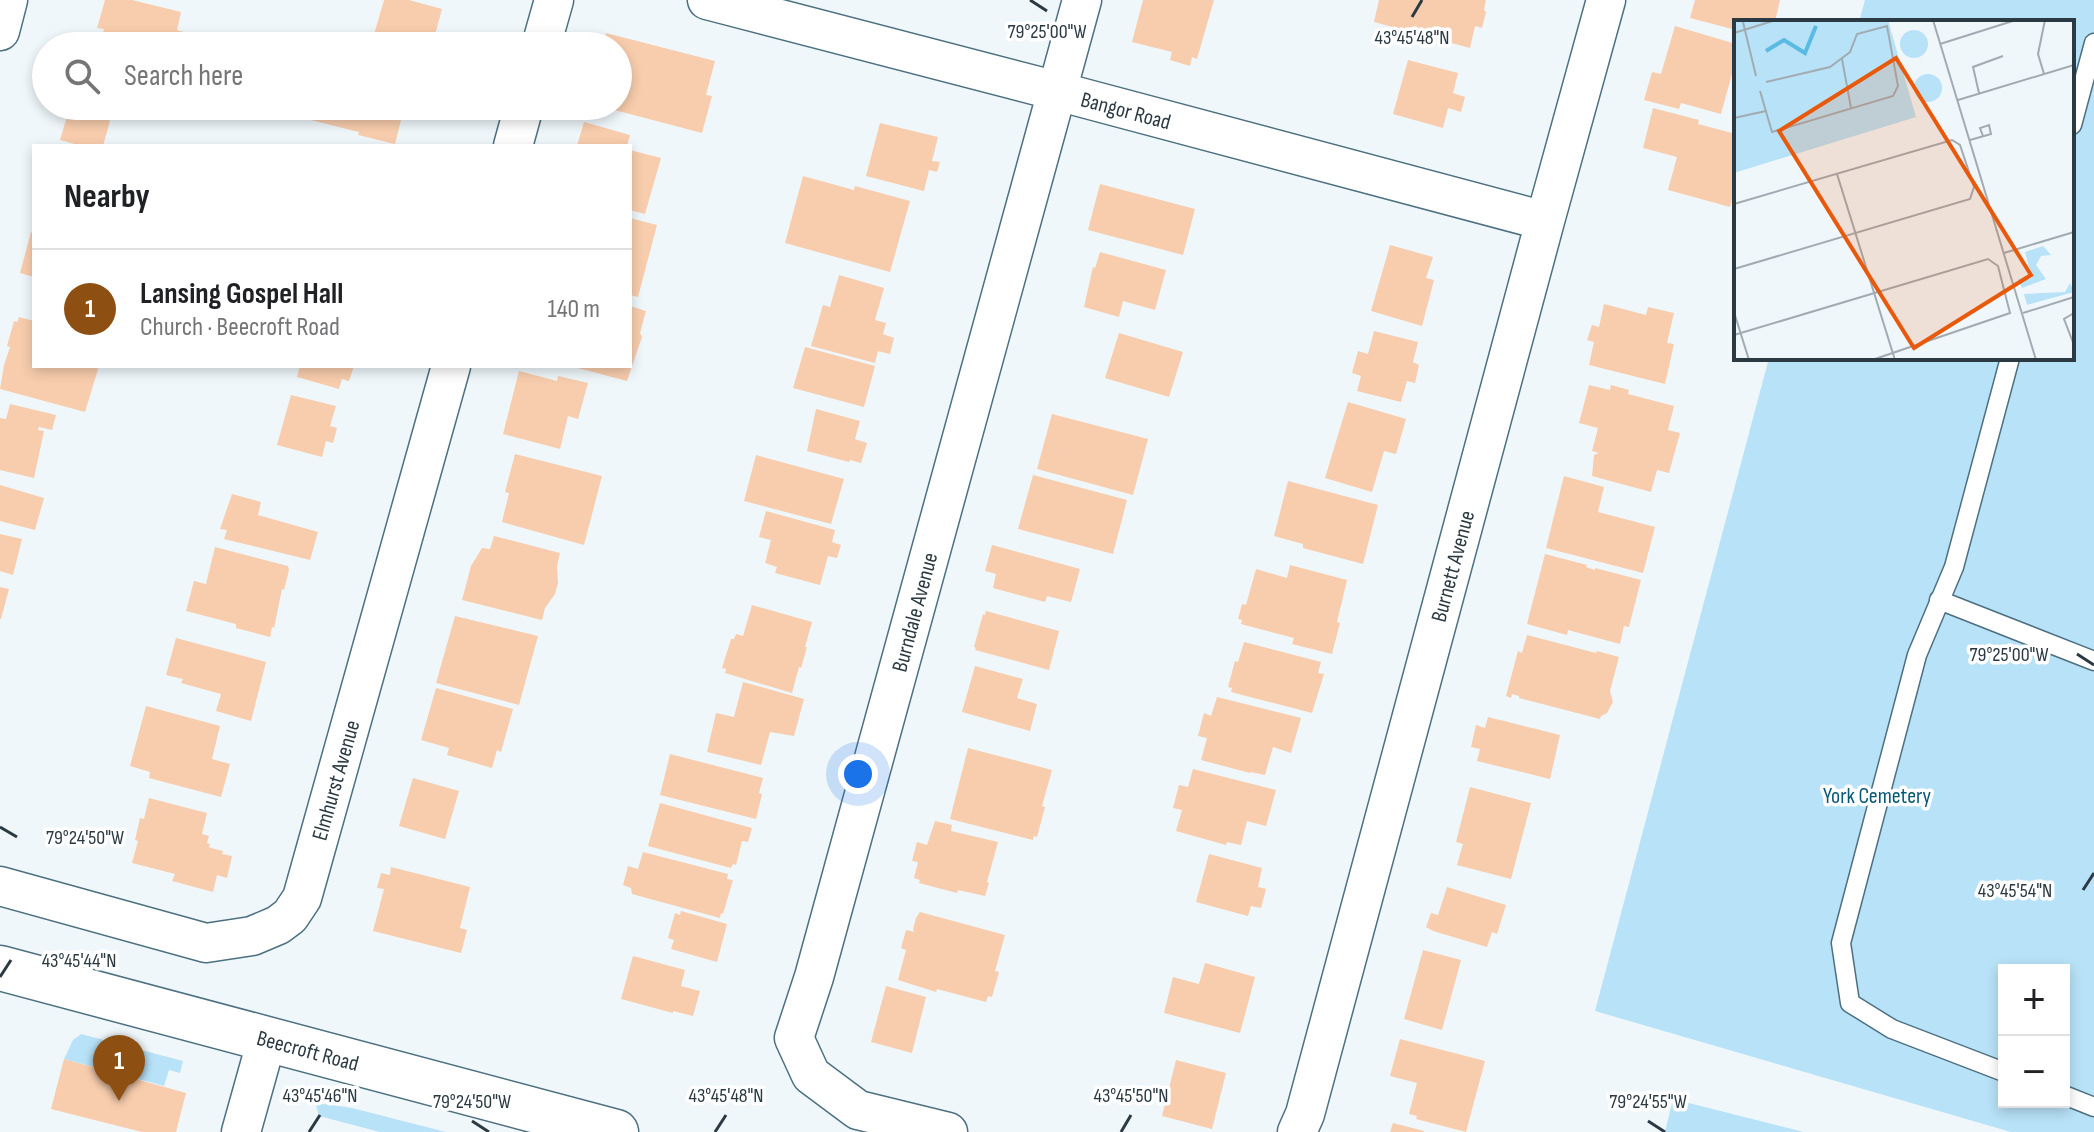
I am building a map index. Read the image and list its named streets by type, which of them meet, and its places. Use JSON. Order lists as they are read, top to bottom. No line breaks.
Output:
{"streets":{"street":["Bangor Road","Burnett Avenue","Burndale Avenue","Elmhurst Avenue","Beecroft Road"]},"crossings":[["Bangor Road","Burnett Avenue"],["Bangor Road","Burndale Avenue"]],"parks":["York Cemetery"],"page":{"search":"Search here","heading":"Nearby","list":[{"mark":"1","name":"Lansing Gospel Hall","note":"Church · Beecroft Road","value":"140 m"}],"map_buttons":["+","−"],"pins":"1"},"coordinates":["79°25'00\"W","43°45'48\"N","79°24'50\"W","43°45'54\"N","43°45'44\"N","43°45'46\"N","43°45'50\"N","79°24'55\"W"]}
